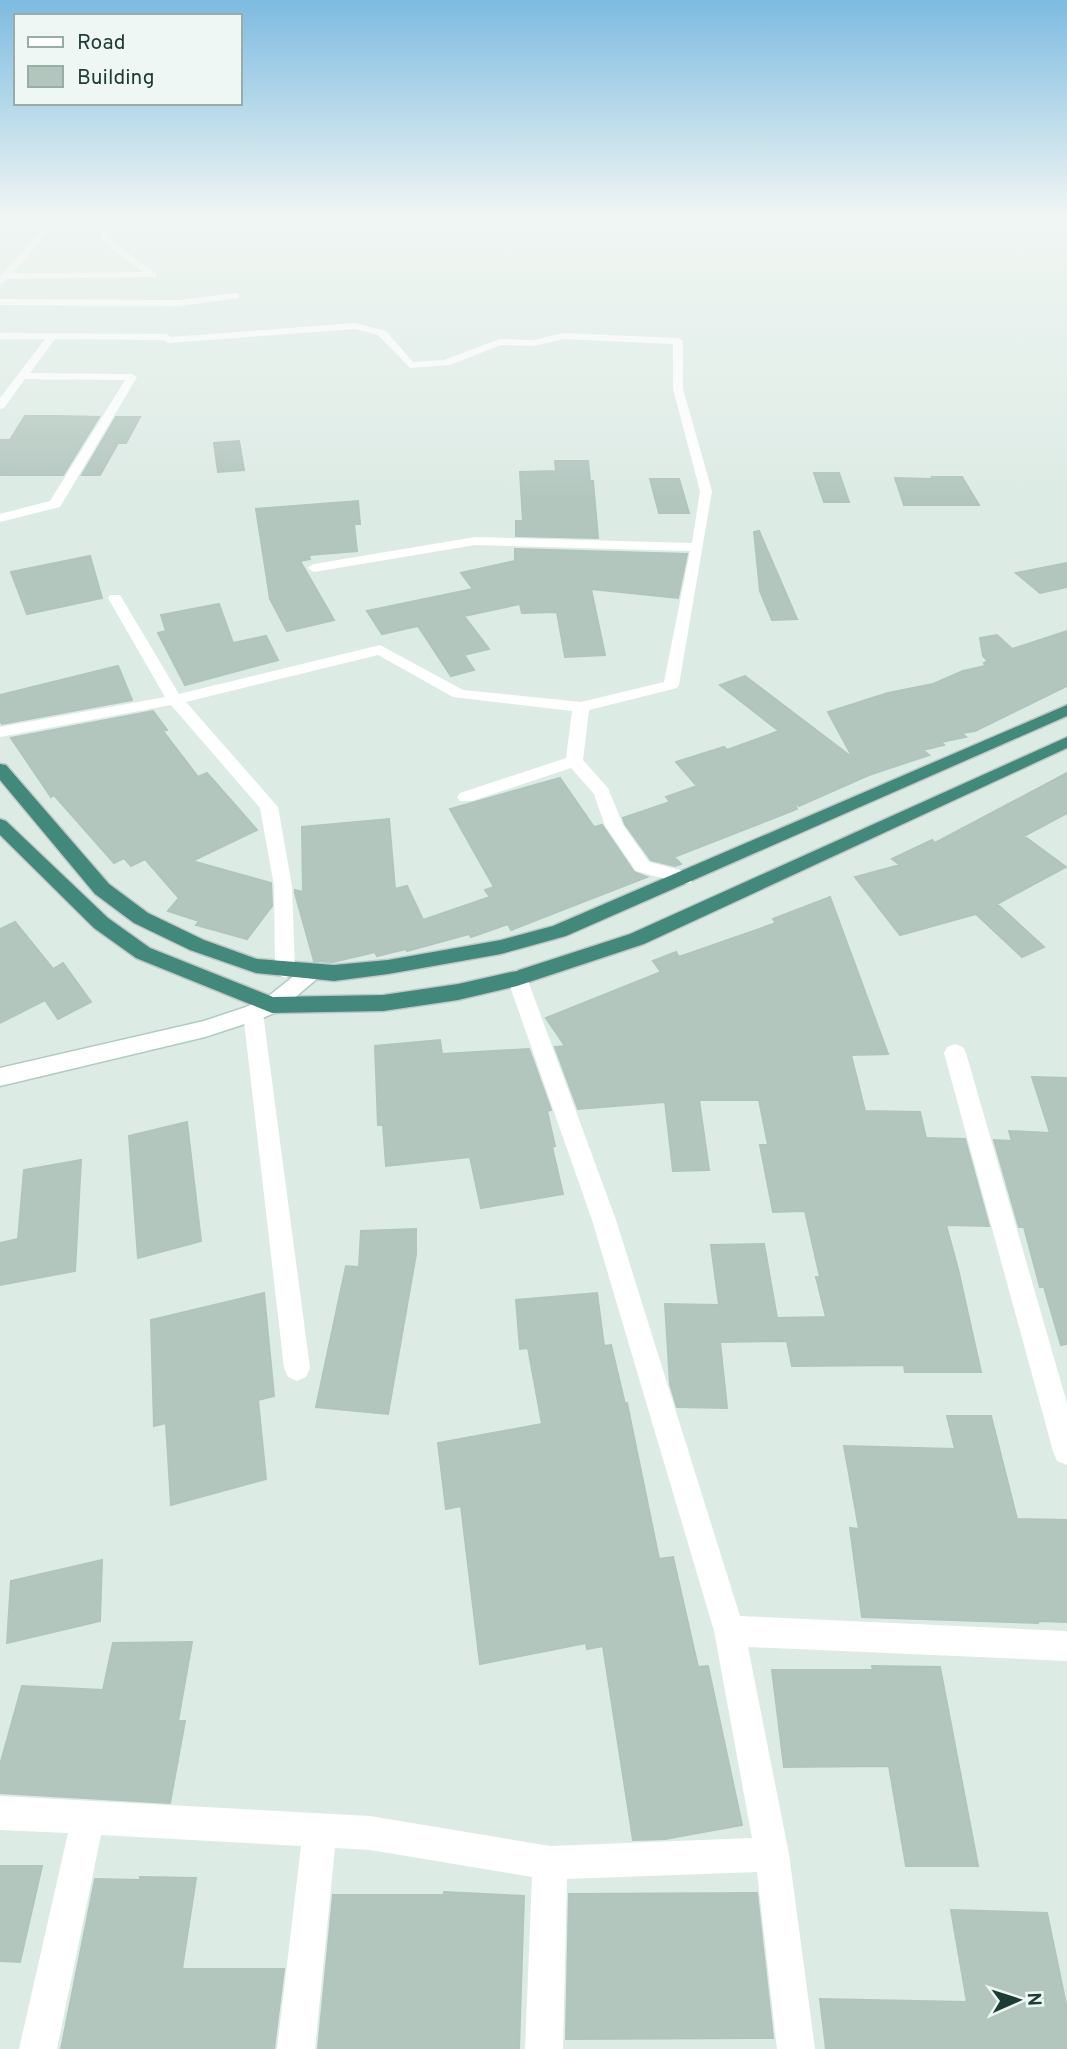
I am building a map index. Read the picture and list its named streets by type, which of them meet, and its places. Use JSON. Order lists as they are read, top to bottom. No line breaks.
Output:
{"legend":["Road","Building"],"north":"right"}
